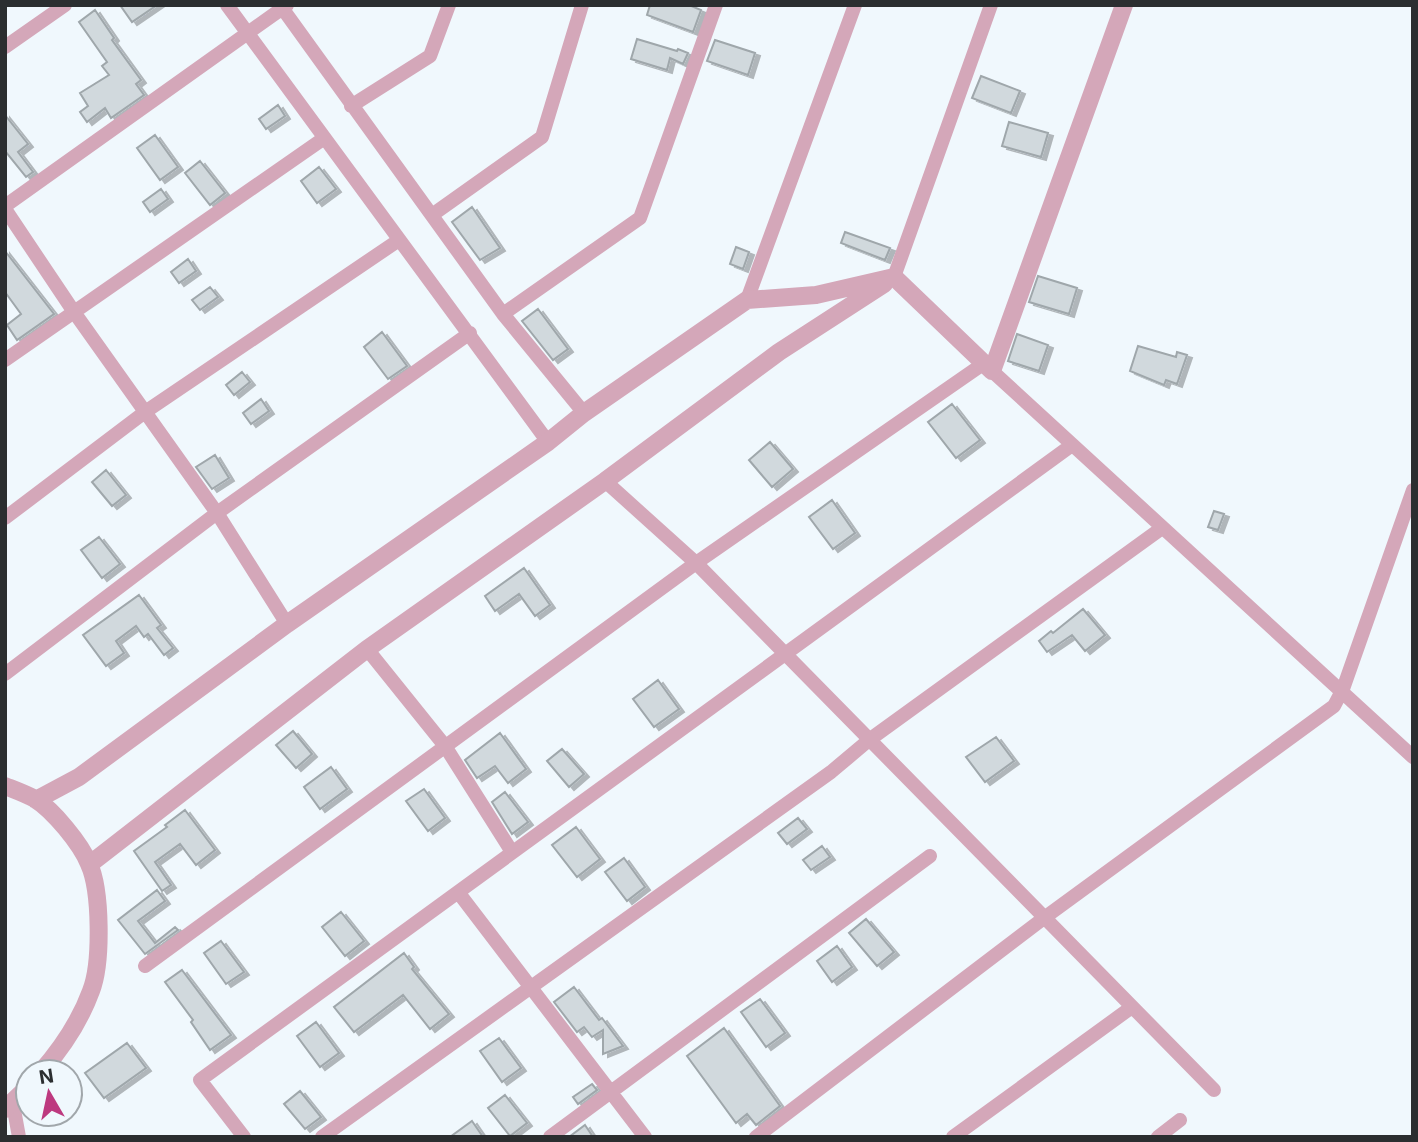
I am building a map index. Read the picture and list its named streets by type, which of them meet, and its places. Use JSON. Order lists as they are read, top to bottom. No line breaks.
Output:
{"north":"top"}
